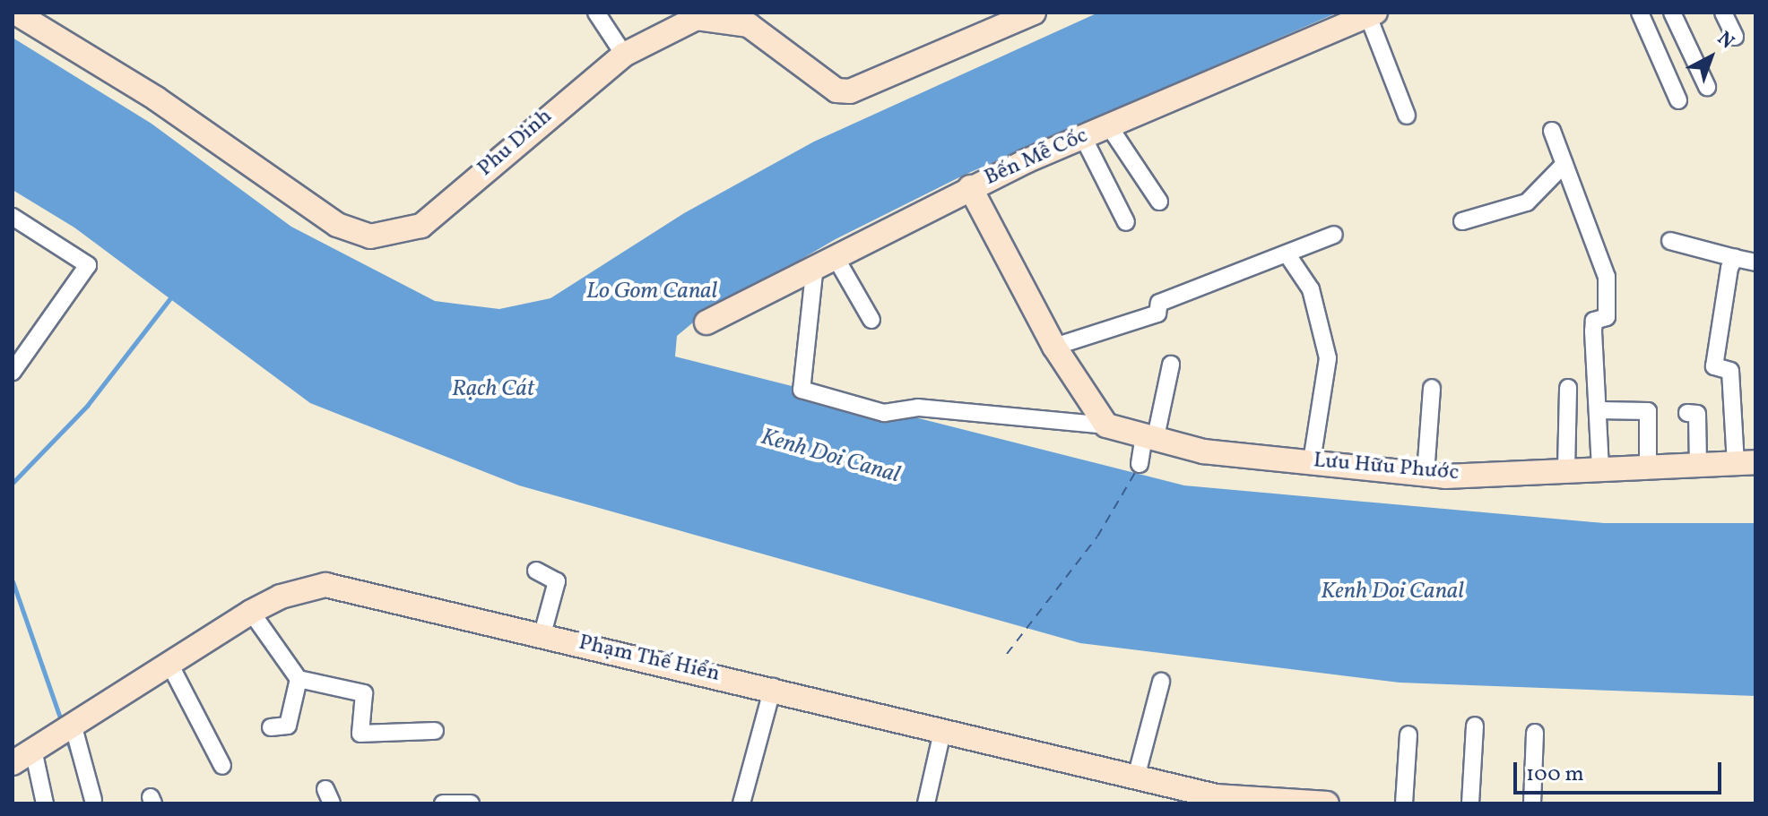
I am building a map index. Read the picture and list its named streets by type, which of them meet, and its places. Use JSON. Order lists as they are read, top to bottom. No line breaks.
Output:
{"streets":{"street":["Phu Dinh","Bến Mễ Cốc","Lưu Hữu Phước","Phạm Thế Hiển"]},"crossings":[["Bến Mễ Cốc","Lưu Hữu Phước"]],"water":["Lo Gom Canal","Rạch Cát","Kenh Doi Canal"],"scale_bar":"100 m","north":"top right"}
